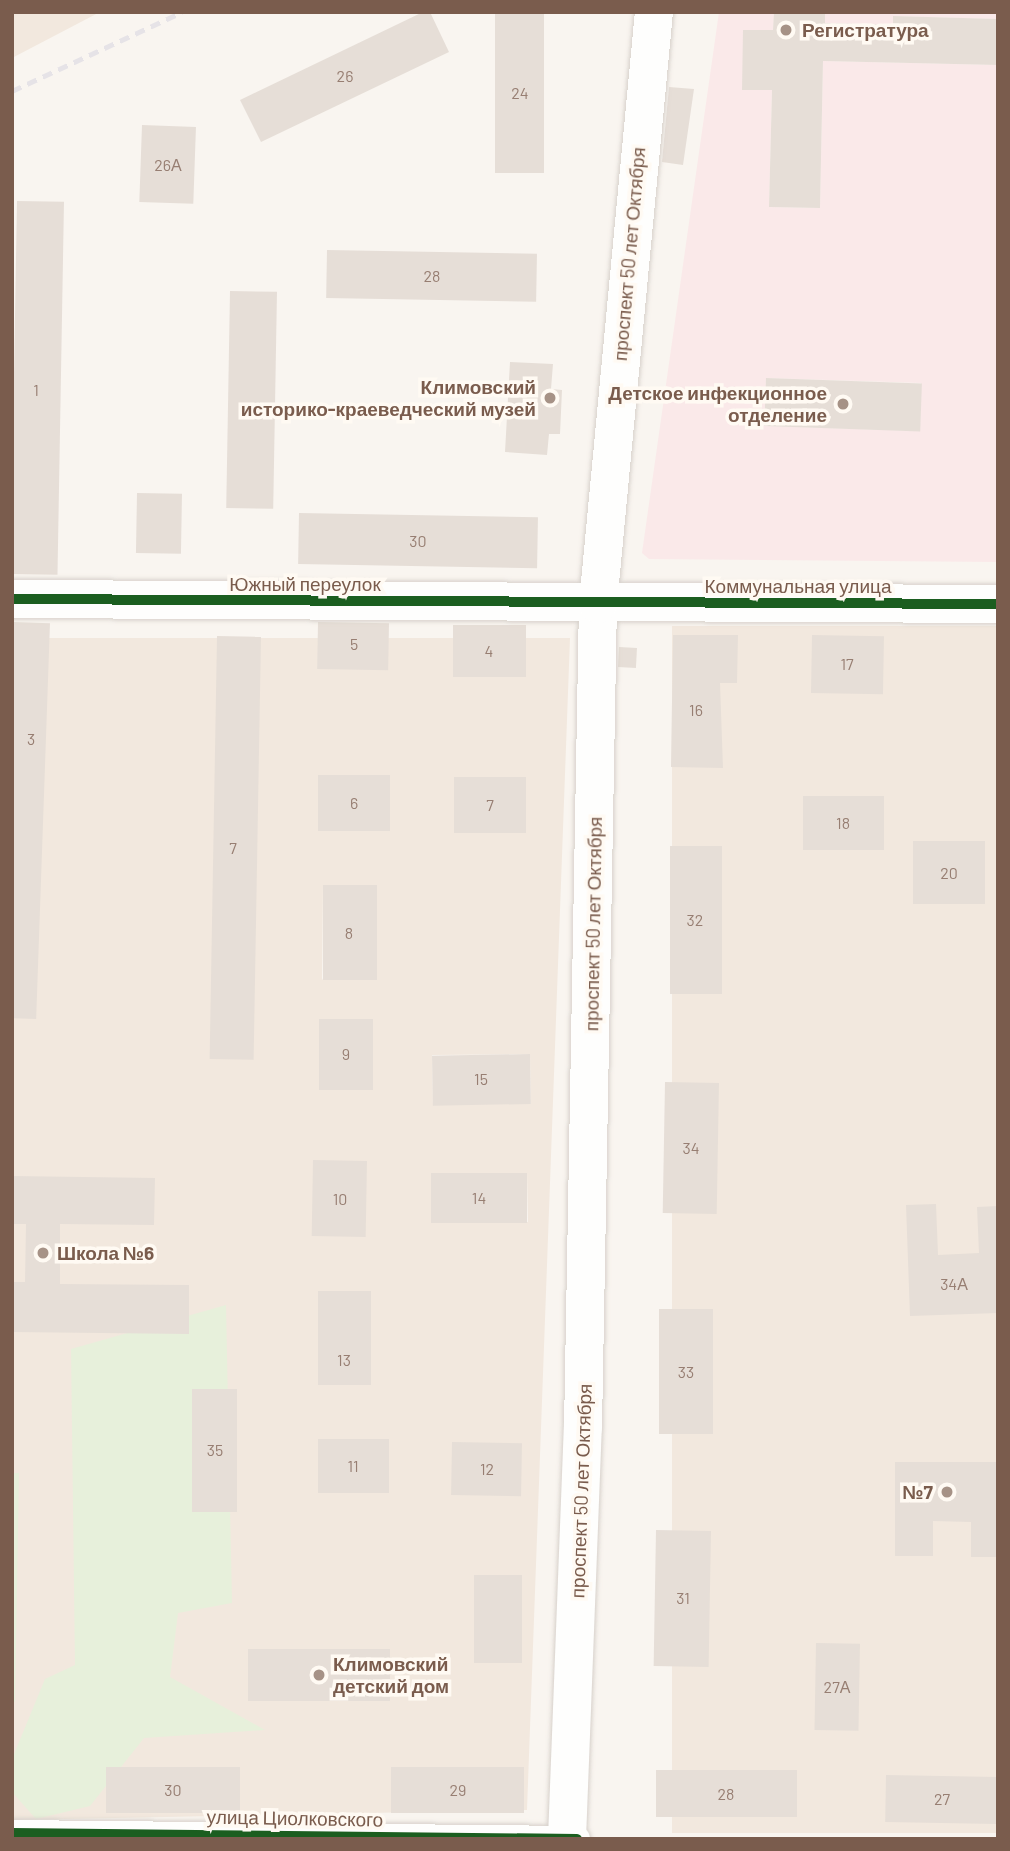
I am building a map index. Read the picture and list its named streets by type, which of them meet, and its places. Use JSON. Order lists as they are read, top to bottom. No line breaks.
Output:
{"streets":{"main road":["проспект 50 лет Октября","Южный переулок","Коммунальная улица"],"street":["улица Циолковского"]},"crossings":[["проспект 50 лет Октября","Южный переулок"],["проспект 50 лет Октября","Коммунальная улица"],["проспект 50 лет Октября","улица Циолковского"],["Южный переулок","Коммунальная улица"]],"places":["Регистратура","Климовский историко-краеведческий музей","Детское инфекционное отделение","Школа №6","№7","Климовский детский дом"],"house_numbers":["26","24","26А","28","1","30","5","4","17","16","3","6","7","18","7","20","32","8","9","15","34","14","10","34А","13","33","35","11","12","31","27А","30","29","28","27"]}
